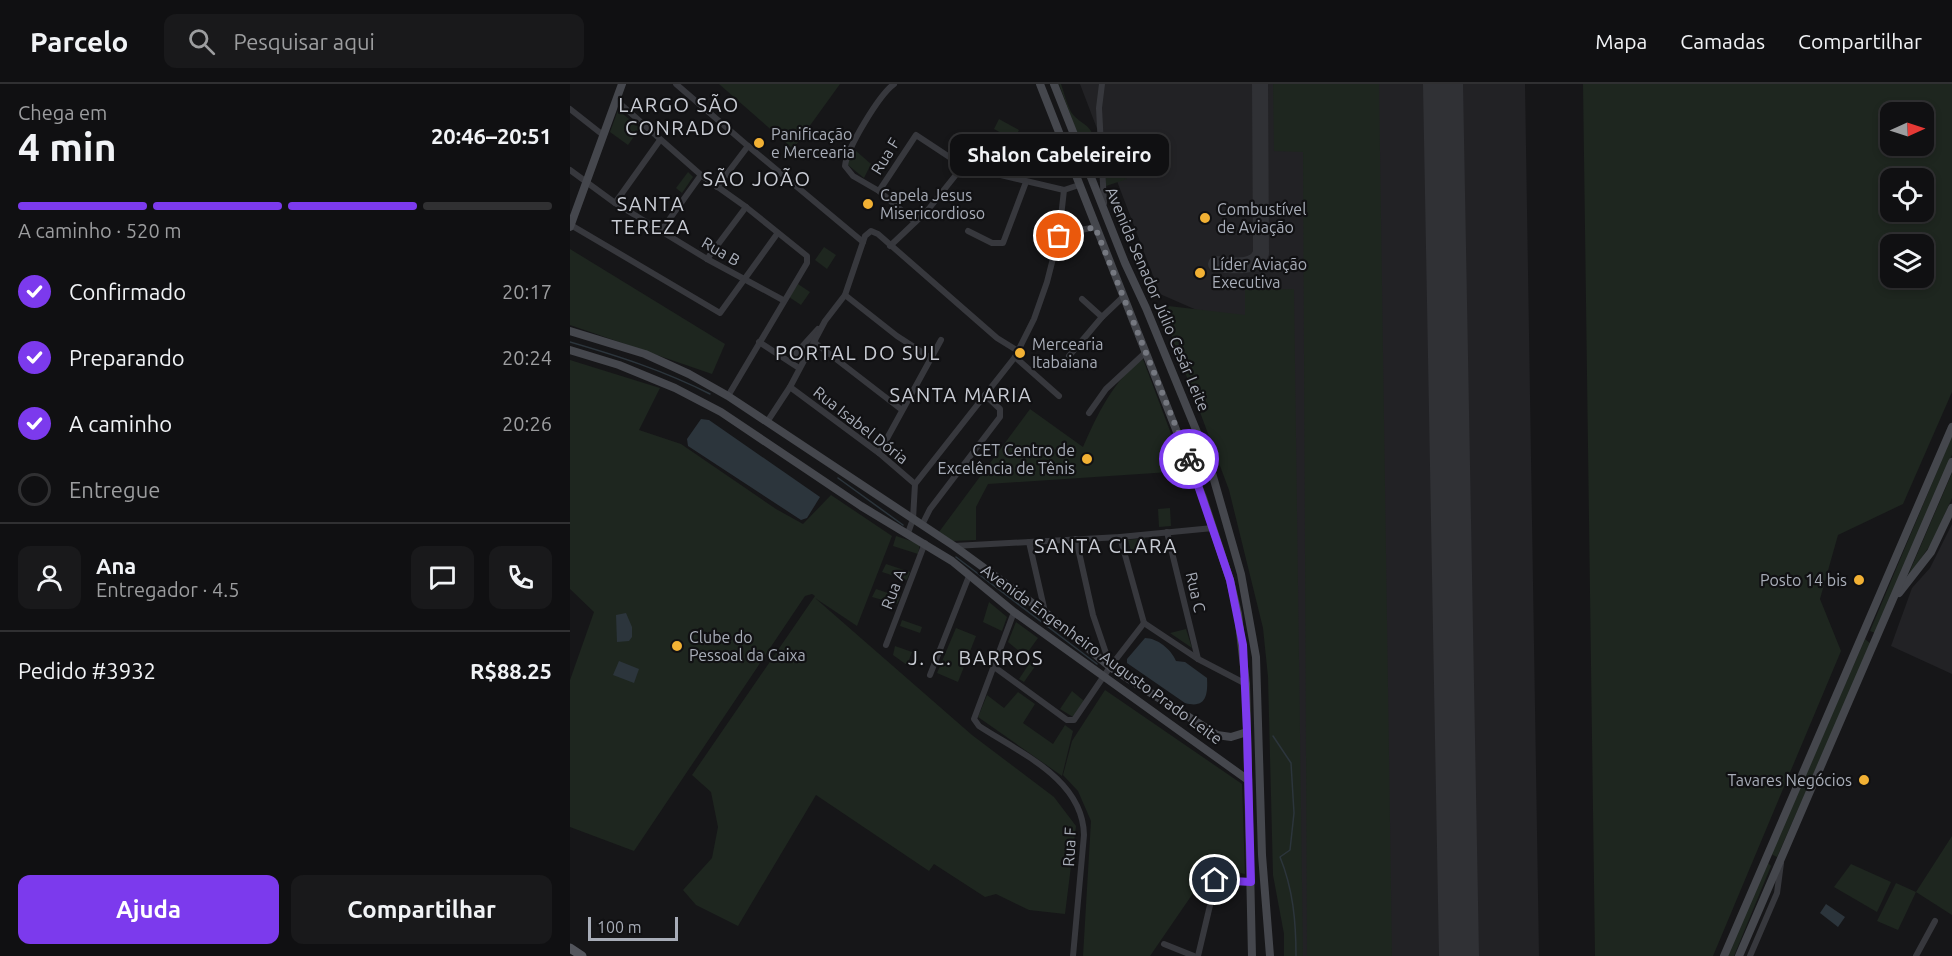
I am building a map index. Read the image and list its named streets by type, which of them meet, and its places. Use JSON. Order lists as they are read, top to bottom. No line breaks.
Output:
{"streets":{"main road":["Avenida Senador Júlio Cesár Leite","Avenida Engenheiro Augusto Prado Leite"],"street":["Rua F","Rua B","Rua Isabel Dória","Rua A","Rua C"]},"crossings":[["Avenida Senador Júlio Cesár Leite","Avenida Engenheiro Augusto Prado Leite"],["Rua A","Avenida Engenheiro Augusto Prado Leite"]],"districts":["LARGO SÃO CONRADO","SÃO JOÃO","SANTA TEREZA","PORTAL DO SUL","SANTA MARIA","SANTA CLARA","J. C. BARROS"],"places":["Panificação e Mercearia","Capela Jesus Misericordioso","Combustível de Aviação","Shalon Cabeleireiro","Líder Aviação Executiva","Mercearia Itabaiana","CET Centro de Excelência de Tênis","Posto 14 bis","Clube do Pessoal da Caixa","Tavares Negócios"],"scale_bar":"100 m","north":"right","page":{"header":"Parcelo","search":"Pesquisar aqui","nav":["Mapa","Camadas","Compartilhar"],"heading":["4 min","Chega em","20:46–20:51"],"panel":["Ana","Entregador · 4.5","Pedido #3932","R$88.25"],"bubble":"Shalon Cabeleireiro","bar":"A caminho · 520 m","list":[["Confirmado","20:17"],["Preparando","20:24"],["A caminho","20:26"],"Entregue"],"buttons":["Ajuda","Compartilhar"],"scale":"100 m"}}
